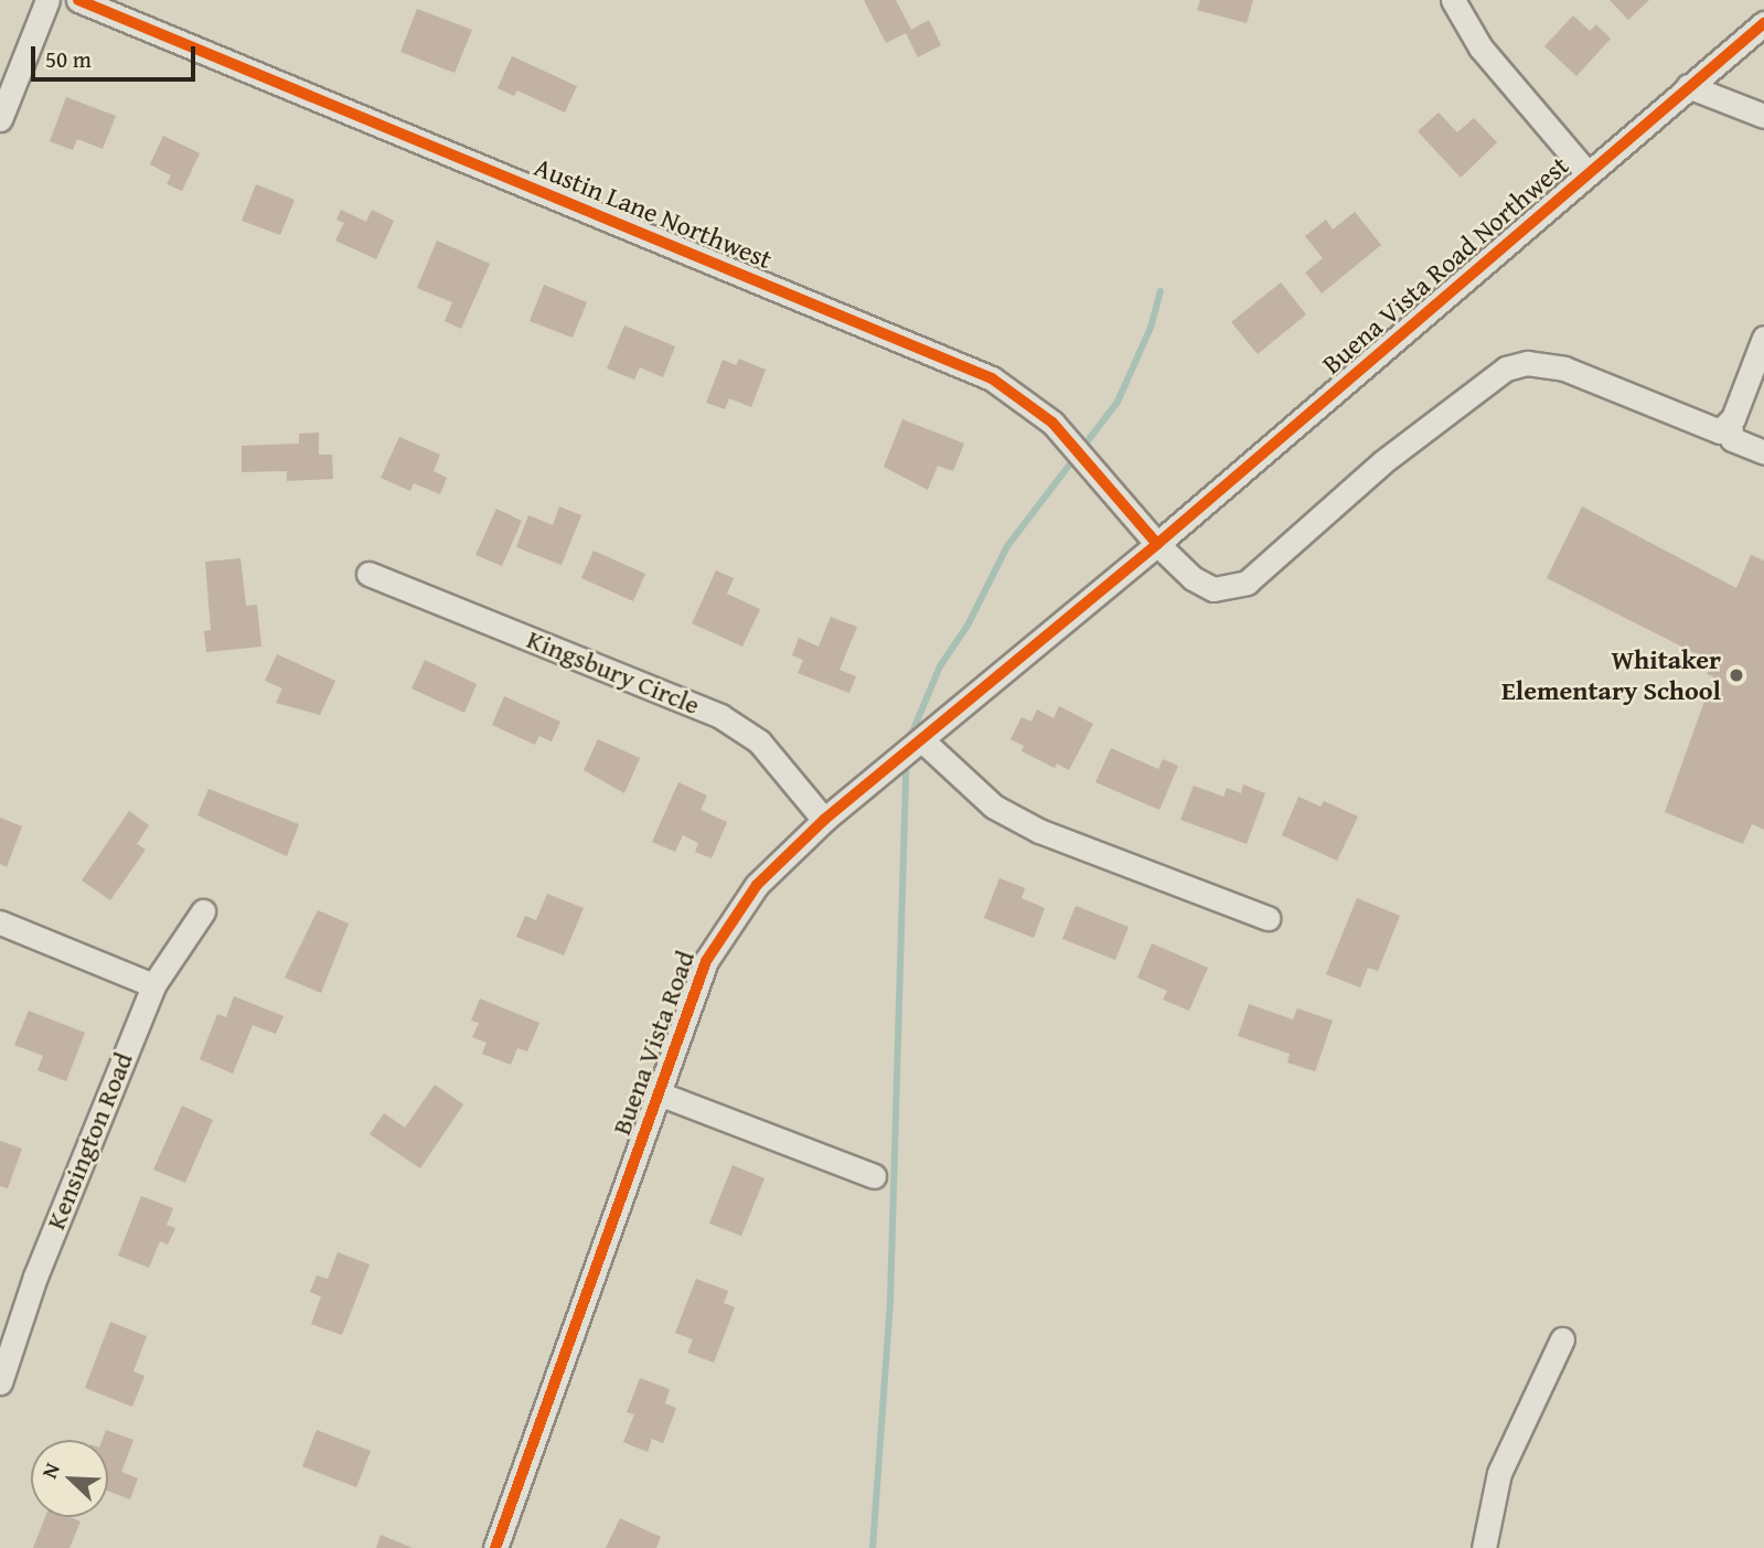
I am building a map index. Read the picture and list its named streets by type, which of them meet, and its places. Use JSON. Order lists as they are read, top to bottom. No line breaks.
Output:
{"streets":{"street":["Austin Lane Northwest","Buena Vista Road Northwest","Kingsbury Circle","Buena Vista Road","Kensington Road"]},"crossings":[["Austin Lane Northwest","Buena Vista Road Northwest"],["Austin Lane Northwest","Buena Vista Road"],["Buena Vista Road Northwest","Buena Vista Road"],["Kingsbury Circle","Buena Vista Road"]],"places":["Whitaker Elementary School"],"scale_bar":"50 m","north":"top left"}
